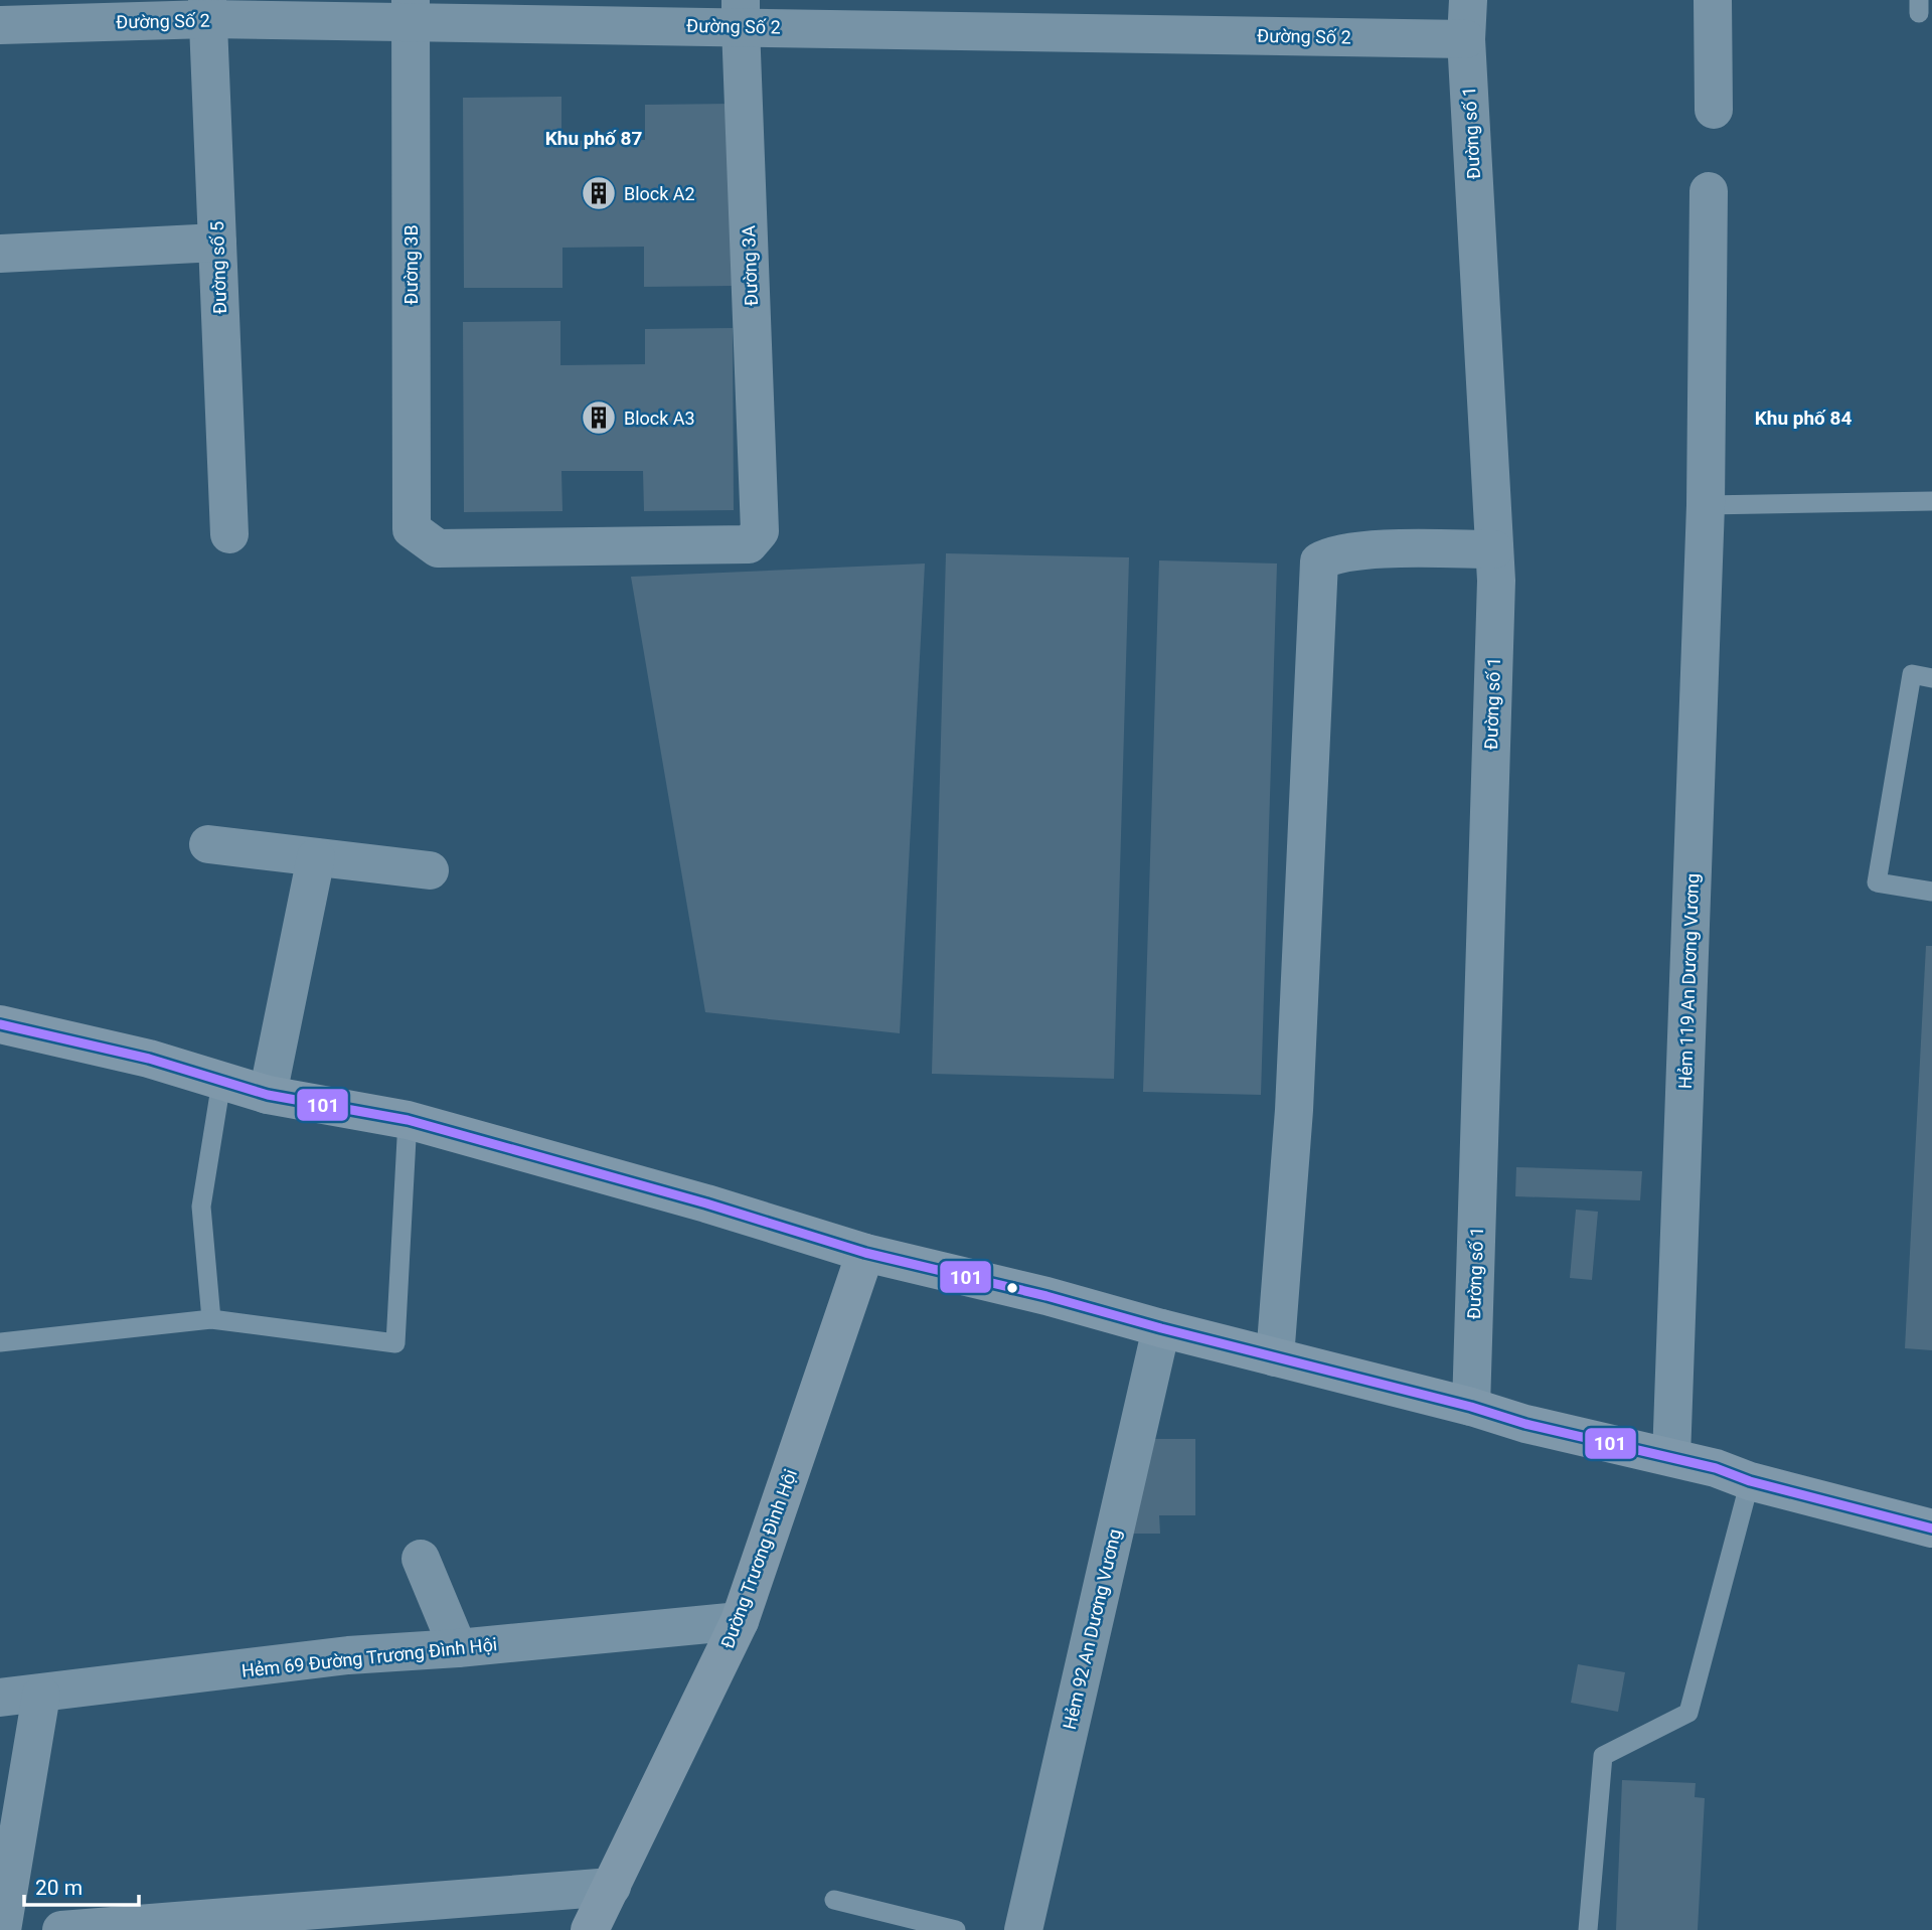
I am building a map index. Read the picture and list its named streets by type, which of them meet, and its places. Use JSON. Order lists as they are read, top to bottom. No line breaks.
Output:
{"streets":{"main road":["Đường Trương Đình Hội"],"street":["Đường Số 2","Đường số 1","Đường 3B","Đường 3A","Đường số 5","Hẻm 119 An Dương Vương","Hẻm 92 An Dương Vương","Hẻm 69 Đường Trương Đình Hội"]},"crossings":[["Đường Số 2","Đường số 1"],["Đường Số 2","Đường 3B"],["Đường Số 2","Đường 3A"],["Đường Số 2","Đường số 5"],["Đường 3B","Đường 3A"],["Đường Trương Đình Hội","Hẻm 69 Đường Trương Đình Hội"]],"districts":["Khu phố 87","Khu phố 84"],"places":{"building":["Block A2","Block A3"]},"lines":["transit line 101"],"scale_bar":"20 m"}
